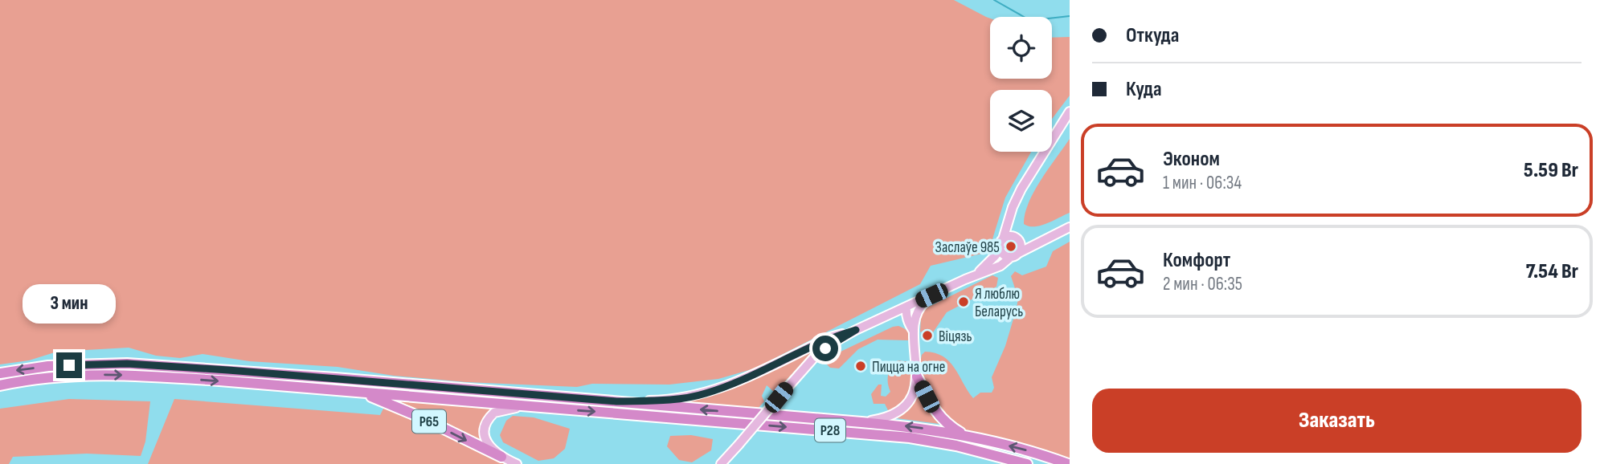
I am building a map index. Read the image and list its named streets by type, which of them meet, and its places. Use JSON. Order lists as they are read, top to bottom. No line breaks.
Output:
{"streets":{"highway":["Р65","Р28"]},"crossings":[["Р65","Р28"]],"places":["Заслаўе 985","Я люблю Беларусь","Віцязь","Пицца на огне"],"page":{"banner":["Откуда","Куда"],"list":[{"name":"Эконом","note":"1 мин · 06:34","value":"5.59 Br"},{"name":"Комфорт","note":"2 мин · 06:35","value":"7.54 Br"}],"bubble":"3 мин","buttons":"Заказать"}}
